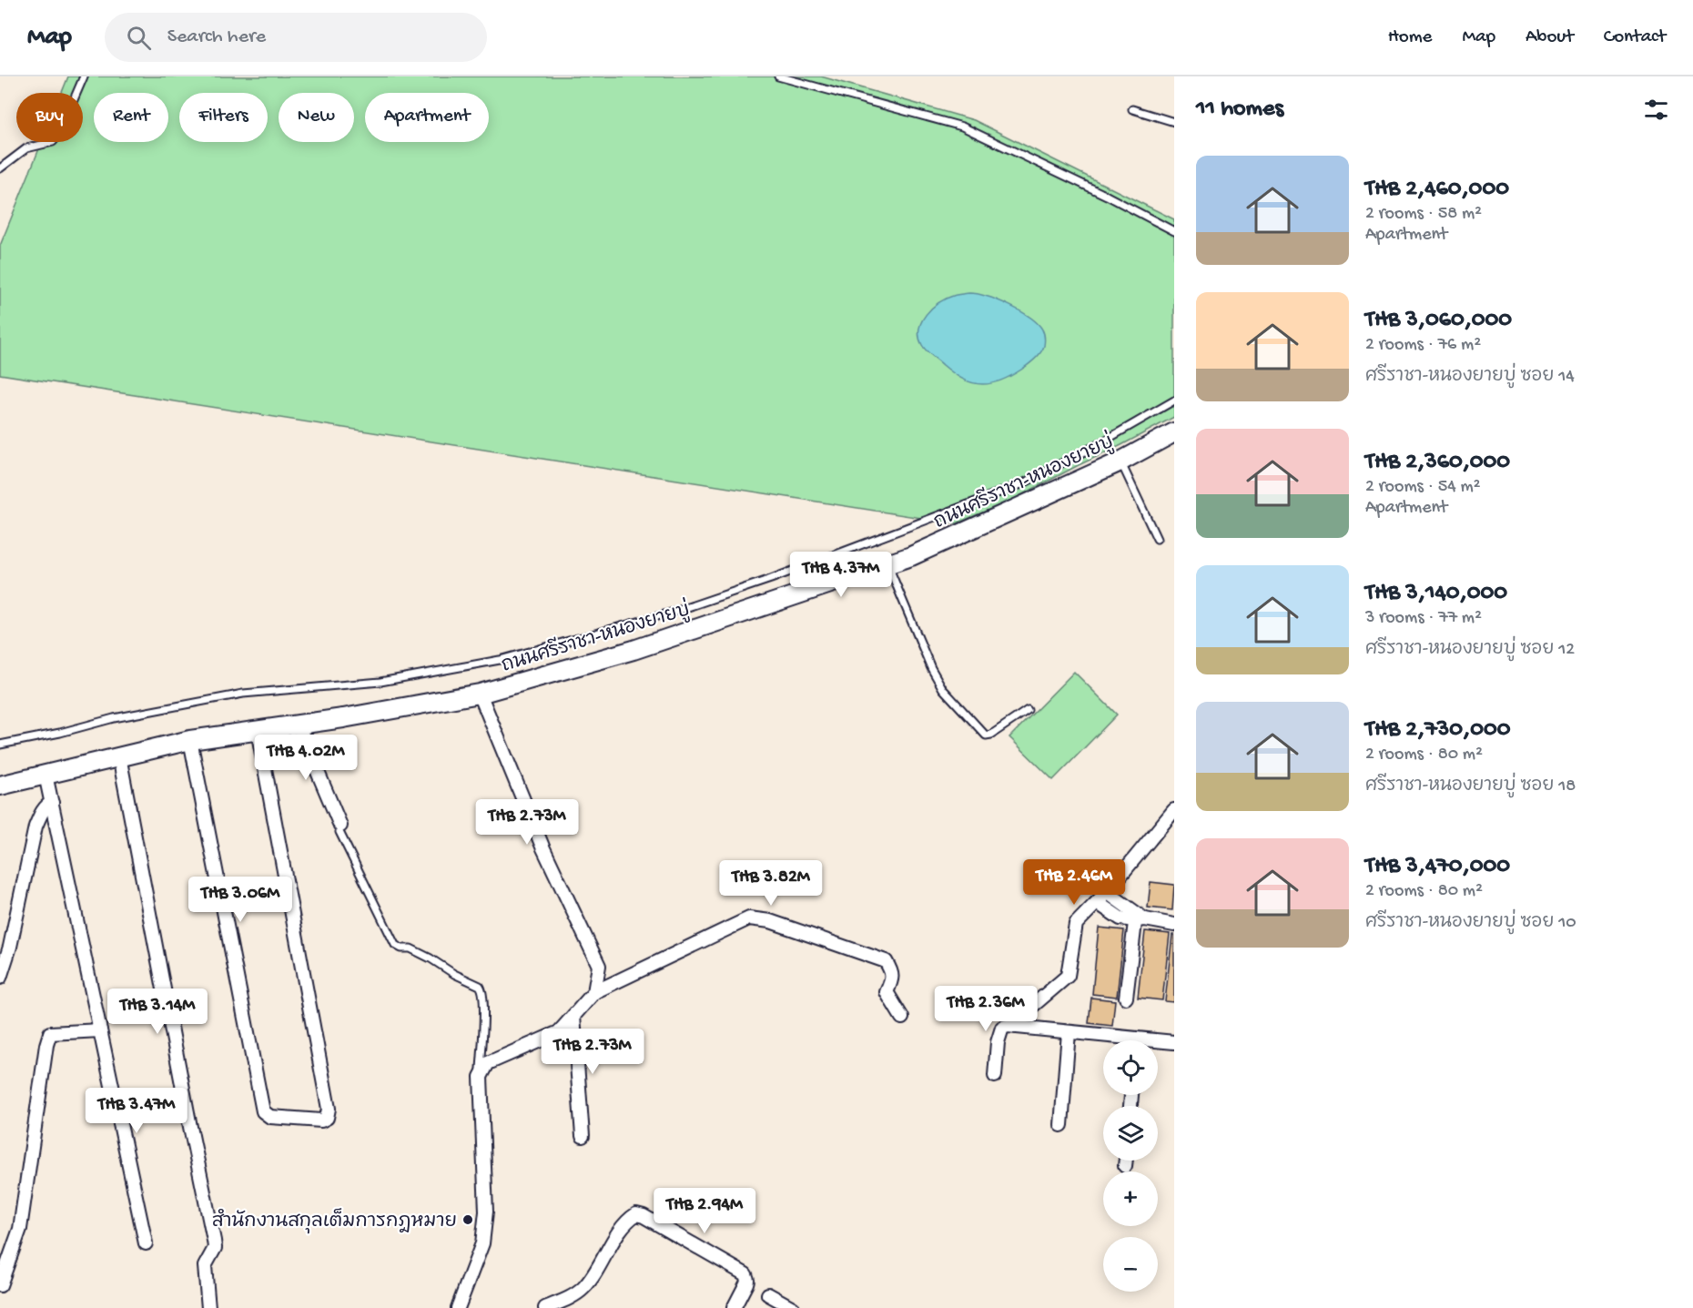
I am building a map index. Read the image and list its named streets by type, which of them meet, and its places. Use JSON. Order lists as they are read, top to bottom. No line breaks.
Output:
{"streets":{"main road":["ถนนศรีราชา-หนองยายบู่"]},"places":["สำนักงานสกุลเต็มการกฎหมาย"],"page":{"header":"Map","search":"Search here","nav":["Home","Map","About","Contact"],"heading":"11 homes","chip":["Buy","Rent","Filters","New","Apartment"],"list":[{"name":"THB 2,460,000","note":"2 rooms · 58 m² · Apartment"},{"name":"THB 3,060,000","note":"2 rooms · 76 m² · ศรีราชา-หนองยายบู่ ซอย 14"},{"name":"THB 2,360,000","note":"2 rooms · 54 m² · Apartment"},{"name":"THB 3,140,000","note":"3 rooms · 77 m² · ศรีราชา-หนองยายบู่ ซอย 12"},{"name":"THB 2,730,000","note":"2 rooms · 80 m² · ศรีราชา-หนองยายบู่ ซอย 18"},{"name":"THB 3,470,000","note":"2 rooms · 80 m² · ศรีราชา-หนองยายบู่ ซอย 10"}],"price":["THB 4.37M","THB 4.02M","THB 2.73M","THB 2.46M","THB 3.82M","THB 3.06M","THB 2.36M","THB 3.14M","THB 2.73M","THB 3.47M","THB 2.94M"],"map_buttons":["+","−"]}}
